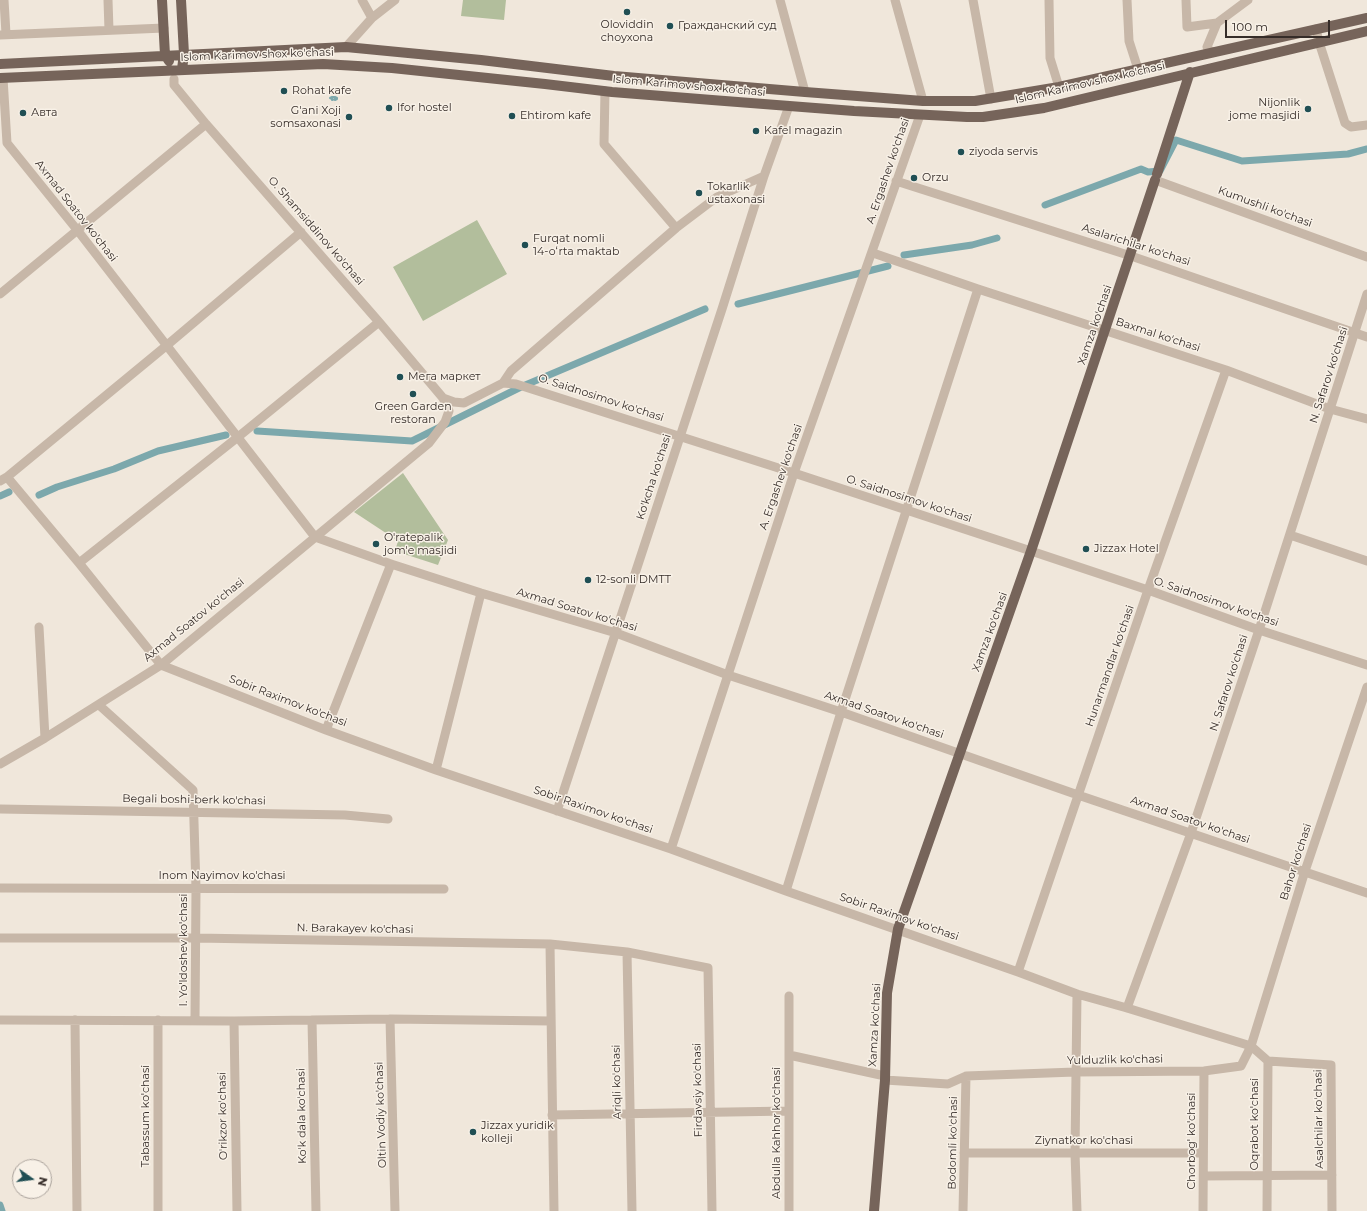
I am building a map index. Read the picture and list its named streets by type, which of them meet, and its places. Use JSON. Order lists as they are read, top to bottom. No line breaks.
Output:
{"streets":{"main road":["Islom Karimov shox ko'chasi","Xamza ko'chasi"],"street":["A. Ergashev ko'chasi","Kumushli ko'chasi","Axmad Soatov ko'chasi","O. Shamsiddinov ko'chasi","Asalarichilar ko'chasi","Baxmal ko'chasi","N. Safarov ko'chasi","O. Saidnosimov ko'chasi","Ko'kcha ko'chasi","Hunarmandlar ko'chasi","Sobir Raximov ko'chasi","Begali boshi-berk ko'chasi","Bahor ko'chasi","Inom Nayimov ko'chasi","N. Barakayev ko'chasi","I. Yo'ldoshev ko'chasi","Yulduzlik ko'chasi","Ariqli ko'chasi","Firdavsiy ko'chasi","Oltin Vodiy ko'chasi","Tabassum ko'chasi","O'rikzor ko'chasi","Ko'k dala ko'chasi","Asalchilar ko'chasi","Oqrabot ko'chasi","Abdulla Kahhor ko'chasi","Ziynatkor ko'chasi","Chorbog' ko'chasi","Bodomli ko'chasi"]},"crossings":[["Islom Karimov shox ko'chasi","A. Ergashev ko'chasi"],["Islom Karimov shox ko'chasi","Axmad Soatov ko'chasi"],["Islom Karimov shox ko'chasi","O. Shamsiddinov ko'chasi"],["Islom Karimov shox ko'chasi","Xamza ko'chasi"],["Islom Karimov shox ko'chasi","Ko'kcha ko'chasi"],["A. Ergashev ko'chasi","Axmad Soatov ko'chasi"],["A. Ergashev ko'chasi","Asalarichilar ko'chasi"],["A. Ergashev ko'chasi","Baxmal ko'chasi"],["A. Ergashev ko'chasi","O. Saidnosimov ko'chasi"],["A. Ergashev ko'chasi","Sobir Raximov ko'chasi"],["Kumushli ko'chasi","Xamza ko'chasi"],["Axmad Soatov ko'chasi","O. Shamsiddinov ko'chasi"],["Axmad Soatov ko'chasi","Xamza ko'chasi"],["Axmad Soatov ko'chasi","N. Safarov ko'chasi"],["Axmad Soatov ko'chasi","Ko'kcha ko'chasi"],["Axmad Soatov ko'chasi","Hunarmandlar ko'chasi"],["Axmad Soatov ko'chasi","Sobir Raximov ko'chasi"],["Axmad Soatov ko'chasi","Bahor ko'chasi"],["Axmad Soatov ko'chasi","I. Yo'ldoshev ko'chasi"],["Asalarichilar ko'chasi","Xamza ko'chasi"],["Asalarichilar ko'chasi","N. Safarov ko'chasi"],["Xamza ko'chasi","Baxmal ko'chasi"],["Xamza ko'chasi","O. Saidnosimov ko'chasi"],["Xamza ko'chasi","Sobir Raximov ko'chasi"],["Baxmal ko'chasi","N. Safarov ko'chasi"],["Baxmal ko'chasi","Hunarmandlar ko'chasi"],["N. Safarov ko'chasi","O. Saidnosimov ko'chasi"],["N. Safarov ko'chasi","Sobir Raximov ko'chasi"],["O. Saidnosimov ko'chasi","Ko'kcha ko'chasi"],["O. Saidnosimov ko'chasi","Hunarmandlar ko'chasi"],["Ko'kcha ko'chasi","Sobir Raximov ko'chasi"],["Hunarmandlar ko'chasi","Sobir Raximov ko'chasi"],["Sobir Raximov ko'chasi","Bahor ko'chasi"],["Sobir Raximov ko'chasi","Yulduzlik ko'chasi"],["Begali boshi-berk ko'chasi","I. Yo'ldoshev ko'chasi"],["Bahor ko'chasi","Yulduzlik ko'chasi"],["Inom Nayimov ko'chasi","I. Yo'ldoshev ko'chasi"],["N. Barakayev ko'chasi","I. Yo'ldoshev ko'chasi"],["N. Barakayev ko'chasi","Ariqli ko'chasi"],["N. Barakayev ko'chasi","Firdavsiy ko'chasi"],["Yulduzlik ko'chasi","Chorbog' ko'chasi"],["Yulduzlik ko'chasi","Bodomli ko'chasi"],["Asalchilar ko'chasi","Oqrabot ko'chasi"],["Ziynatkor ko'chasi","Chorbog' ko'chasi"],["Ziynatkor ko'chasi","Bodomli ko'chasi"]],"places":["Oloviddin choyxona","Гражданский суд","Rohat kafe","Ifor hostel","Nijonlik jome masjidi","Авта","Ehtirom kafe","G'ani Xoji somsaxonasi","Kafel magazin","ziyoda servis","Orzu","Tokarlik ustaxonasi","Furqat nomli 14-oʻrta maktab","Мега маркет","Green Garden restoran","O'ratepalik jom'e masjidi","Jizzax Hotel","12-sonli DMTT","Jizzax yuridik kolleji"],"scale_bar":"100 m","north":"right"}
